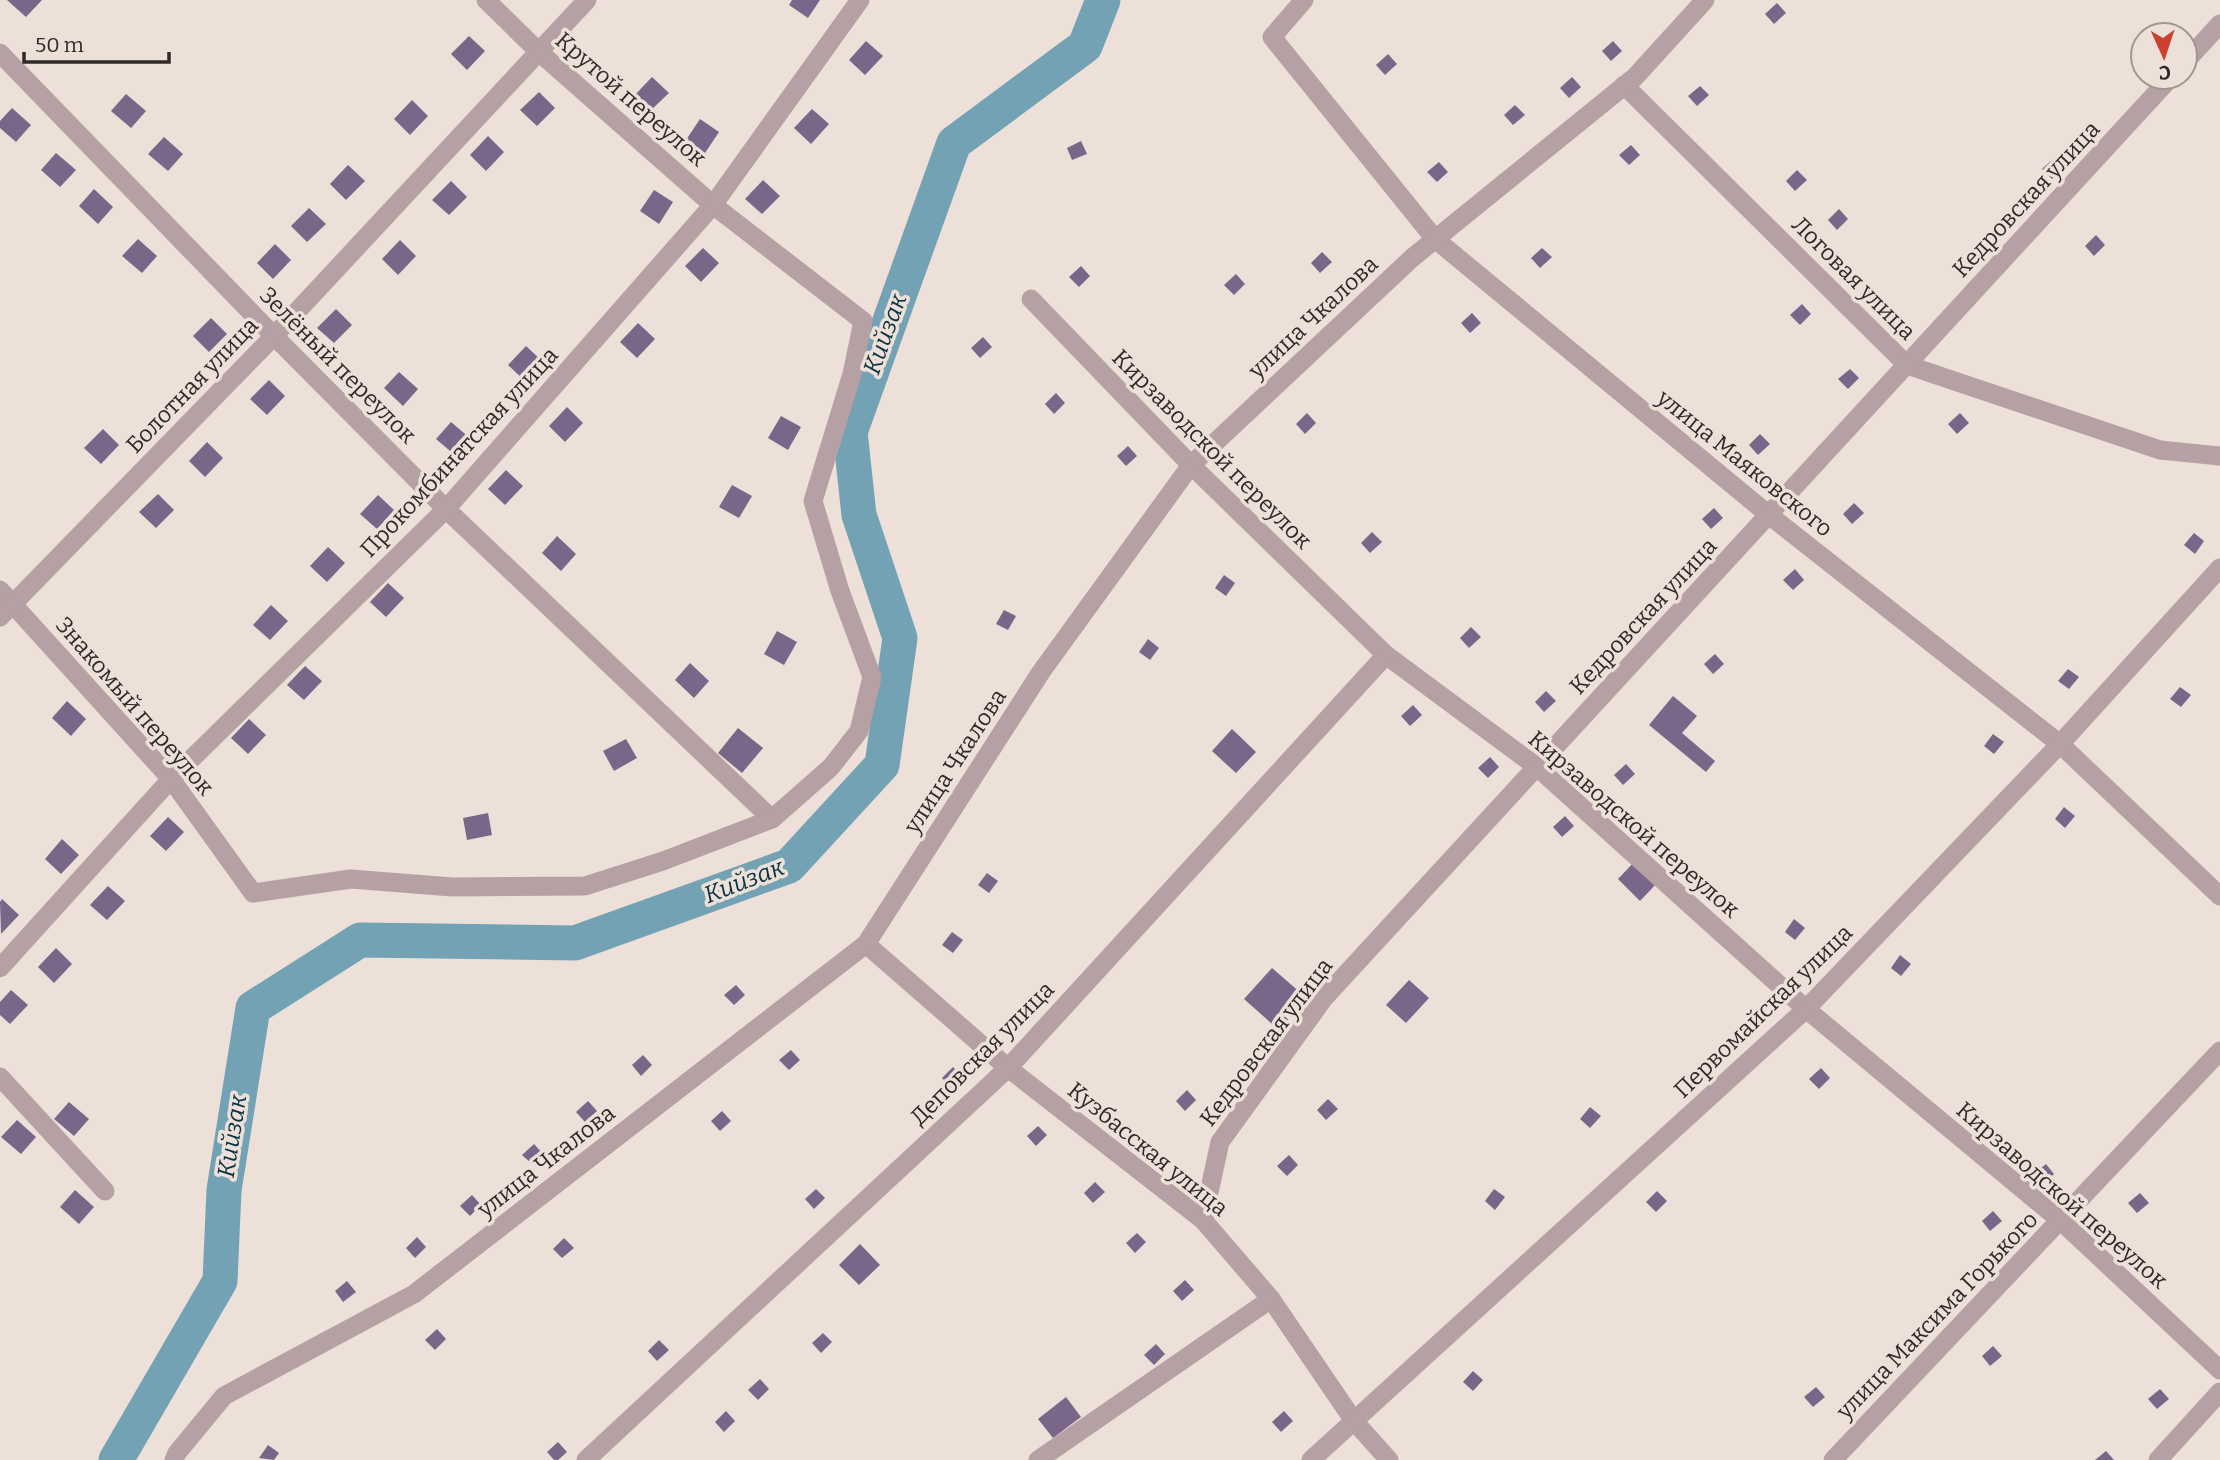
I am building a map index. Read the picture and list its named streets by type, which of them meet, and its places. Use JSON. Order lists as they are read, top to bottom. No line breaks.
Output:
{"streets":{"street":["Крутой переулок","Кедровская улица","Логовая улица","улица Чкалова","Зелёный переулок","Болотная улица","Кирзаводской переулок","Прокомбинатская улица","улица Маяковского","Знакомый переулок","Первомайская улица","Деповская улица","Кузбасская улица","улица Максима Горького"]},"crossings":[["Крутой переулок","Зелёный переулок"],["Крутой переулок","Болотная улица"],["Крутой переулок","Прокомбинатская улица"],["Крутой переулок","Знакомый переулок"],["Кедровская улица","Логовая улица"],["Кедровская улица","Кирзаводской переулок"],["Кедровская улица","улица Маяковского"],["Кедровская улица","Кузбасская улица"],["Логовая улица","улица Чкалова"],["улица Чкалова","Кирзаводской переулок"],["улица Чкалова","улица Маяковского"],["улица Чкалова","Кузбасская улица"],["Зелёный переулок","Болотная улица"],["Зелёный переулок","Прокомбинатская улица"],["Зелёный переулок","Знакомый переулок"],["Болотная улица","Знакомый переулок"],["Кирзаводской переулок","Первомайская улица"],["Кирзаводской переулок","Деповская улица"],["Кирзаводской переулок","улица Максима Горького"],["Прокомбинатская улица","Знакомый переулок"],["улица Маяковского","Первомайская улица"],["Первомайская улица","Кузбасская улица"],["Деповская улица","Кузбасская улица"]],"water":["Кийзак"],"scale_bar":"50 m","north":"bottom"}
